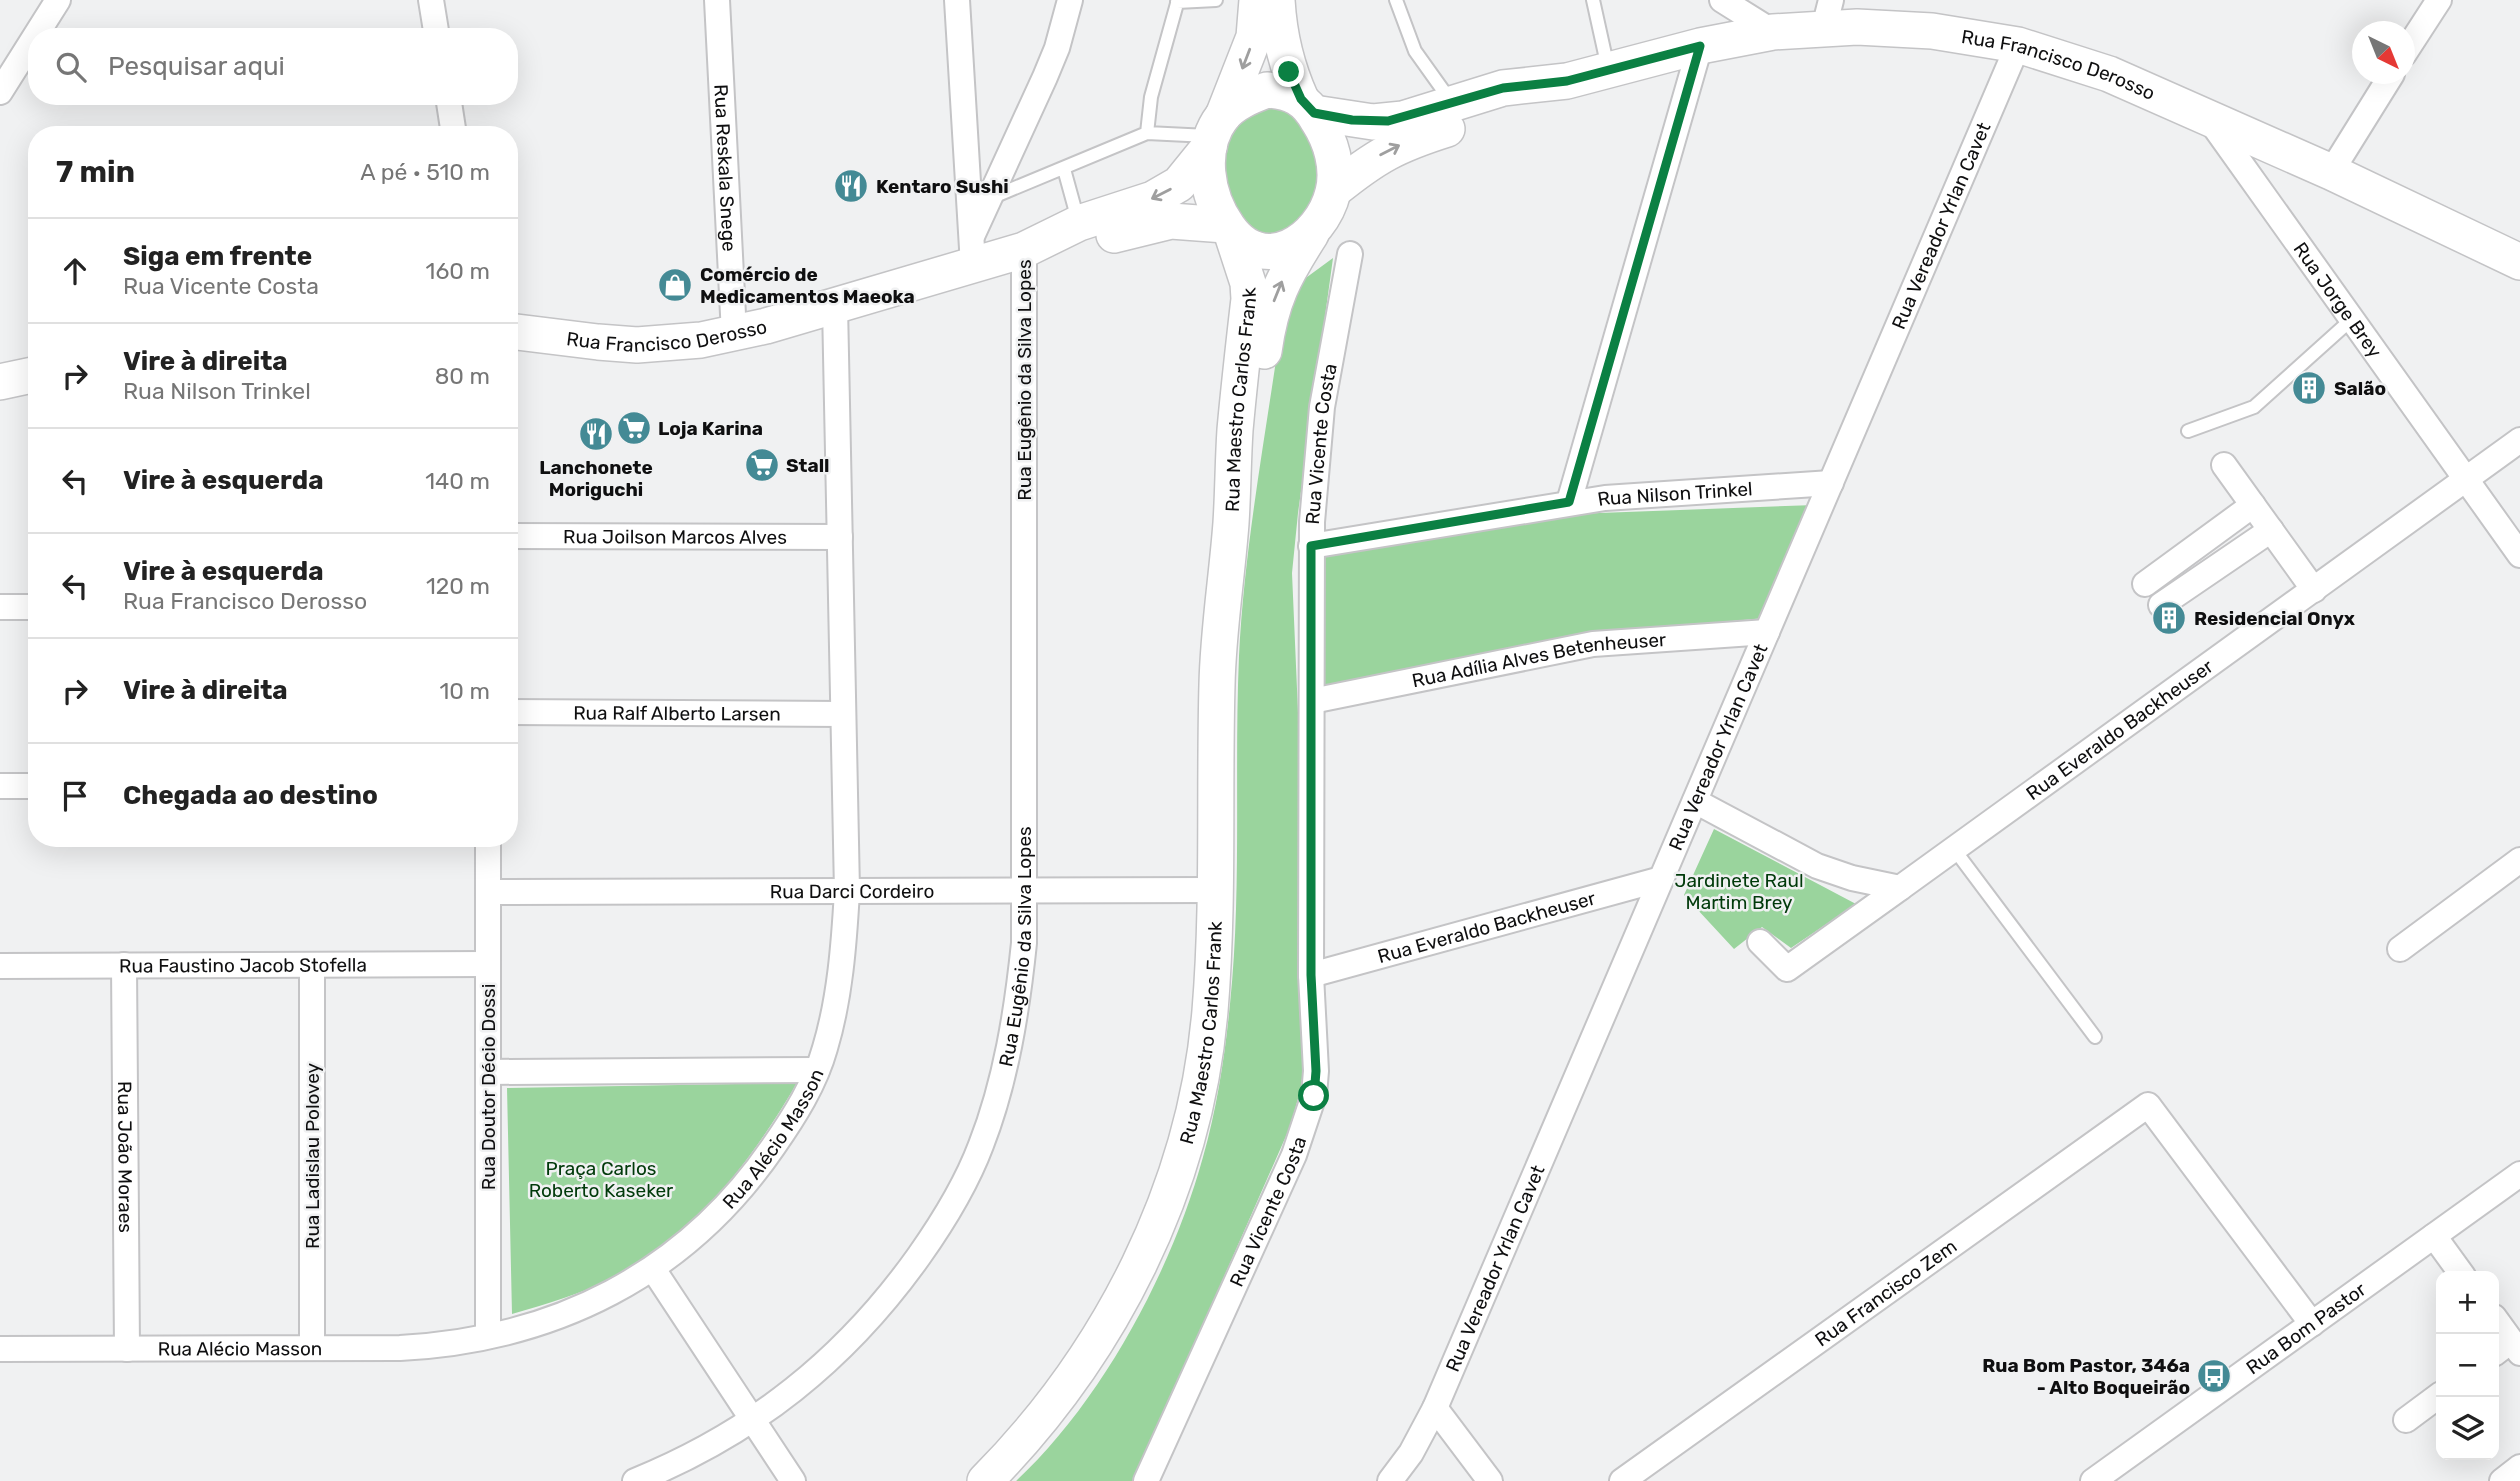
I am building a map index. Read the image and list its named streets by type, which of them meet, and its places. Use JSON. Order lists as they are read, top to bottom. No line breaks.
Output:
{"streets":{"main road":["Rua Francisco Derosso","Rua Maestro Carlos Frank"],"street":["Rua Reskala Snege","Rua Vereador Yrlan Cavet","Rua Jorge Brey","Rua Eugênio da Silva Lopes","Rua Vicente Costa","Rua Nilson Trinkel","Rua Joilson Marcos Alves","Rua Adília Alves Betenheuser","Rua Ralf Alberto Larsen","Rua Everaldo Backheuser","Rua Darci Cordeiro","Rua Faustino Jacob Stofella","Rua Doutor Décio Dossi","Rua Alécio Masson","Rua Ladislau Polovey","Rua João Moraes","Rua Francisco Zem","Rua Bom Pastor"]},"crossings":[["Rua Francisco Derosso","Rua Reskala Snege"],["Rua Francisco Derosso","Rua Vereador Yrlan Cavet"],["Rua Francisco Derosso","Rua Jorge Brey"],["Rua Francisco Derosso","Rua Eugênio da Silva Lopes"],["Rua Francisco Derosso","Rua Maestro Carlos Frank"],["Rua Francisco Derosso","Rua Alécio Masson"],["Rua Vereador Yrlan Cavet","Rua Nilson Trinkel"],["Rua Vereador Yrlan Cavet","Rua Adília Alves Betenheuser"],["Rua Vereador Yrlan Cavet","Rua Everaldo Backheuser"],["Rua Jorge Brey","Rua Everaldo Backheuser"],["Rua Eugênio da Silva Lopes","Rua Darci Cordeiro"],["Rua Maestro Carlos Frank","Rua Darci Cordeiro"],["Rua Vicente Costa","Rua Nilson Trinkel"],["Rua Vicente Costa","Rua Adília Alves Betenheuser"],["Rua Vicente Costa","Rua Everaldo Backheuser"],["Rua Joilson Marcos Alves","Rua Alécio Masson"],["Rua Ralf Alberto Larsen","Rua Alécio Masson"],["Rua Darci Cordeiro","Rua Doutor Décio Dossi"],["Rua Darci Cordeiro","Rua Alécio Masson"],["Rua Faustino Jacob Stofella","Rua Doutor Décio Dossi"],["Rua Faustino Jacob Stofella","Rua Ladislau Polovey"],["Rua Faustino Jacob Stofella","Rua João Moraes"],["Rua Doutor Décio Dossi","Rua Alécio Masson"],["Rua Alécio Masson","Rua Ladislau Polovey"],["Rua Alécio Masson","Rua João Moraes"],["Rua Francisco Zem","Rua Bom Pastor"]],"parks":["Jardinete Raul Martim Brey","Praça Carlos Roberto Kaseker"],"places":{"restaurant":["Kentaro Sushi","Lanchonete Moriguchi"],"shop":["Comércio de Medicamentos Maeoka"],"building":["Salão","Residencial Onyx"],"supermarket":["Loja Karina","Stall"],"bus stop":["Rua Bom Pastor, 346a - Alto Boqueirão"]},"north":"bottom right","page":{"search":"Pesquisar aqui","heading":["7 min","A pé · 510 m"],"list":[["Siga em frente","Rua Vicente Costa","160 m"],["Vire à direita","Rua Nilson Trinkel","80 m"],["Vire à esquerda","140 m"],["Vire à esquerda","Rua Francisco Derosso","120 m"],["Vire à direita","10 m"],"Chegada ao destino"],"map_buttons":["+","−"]}}
